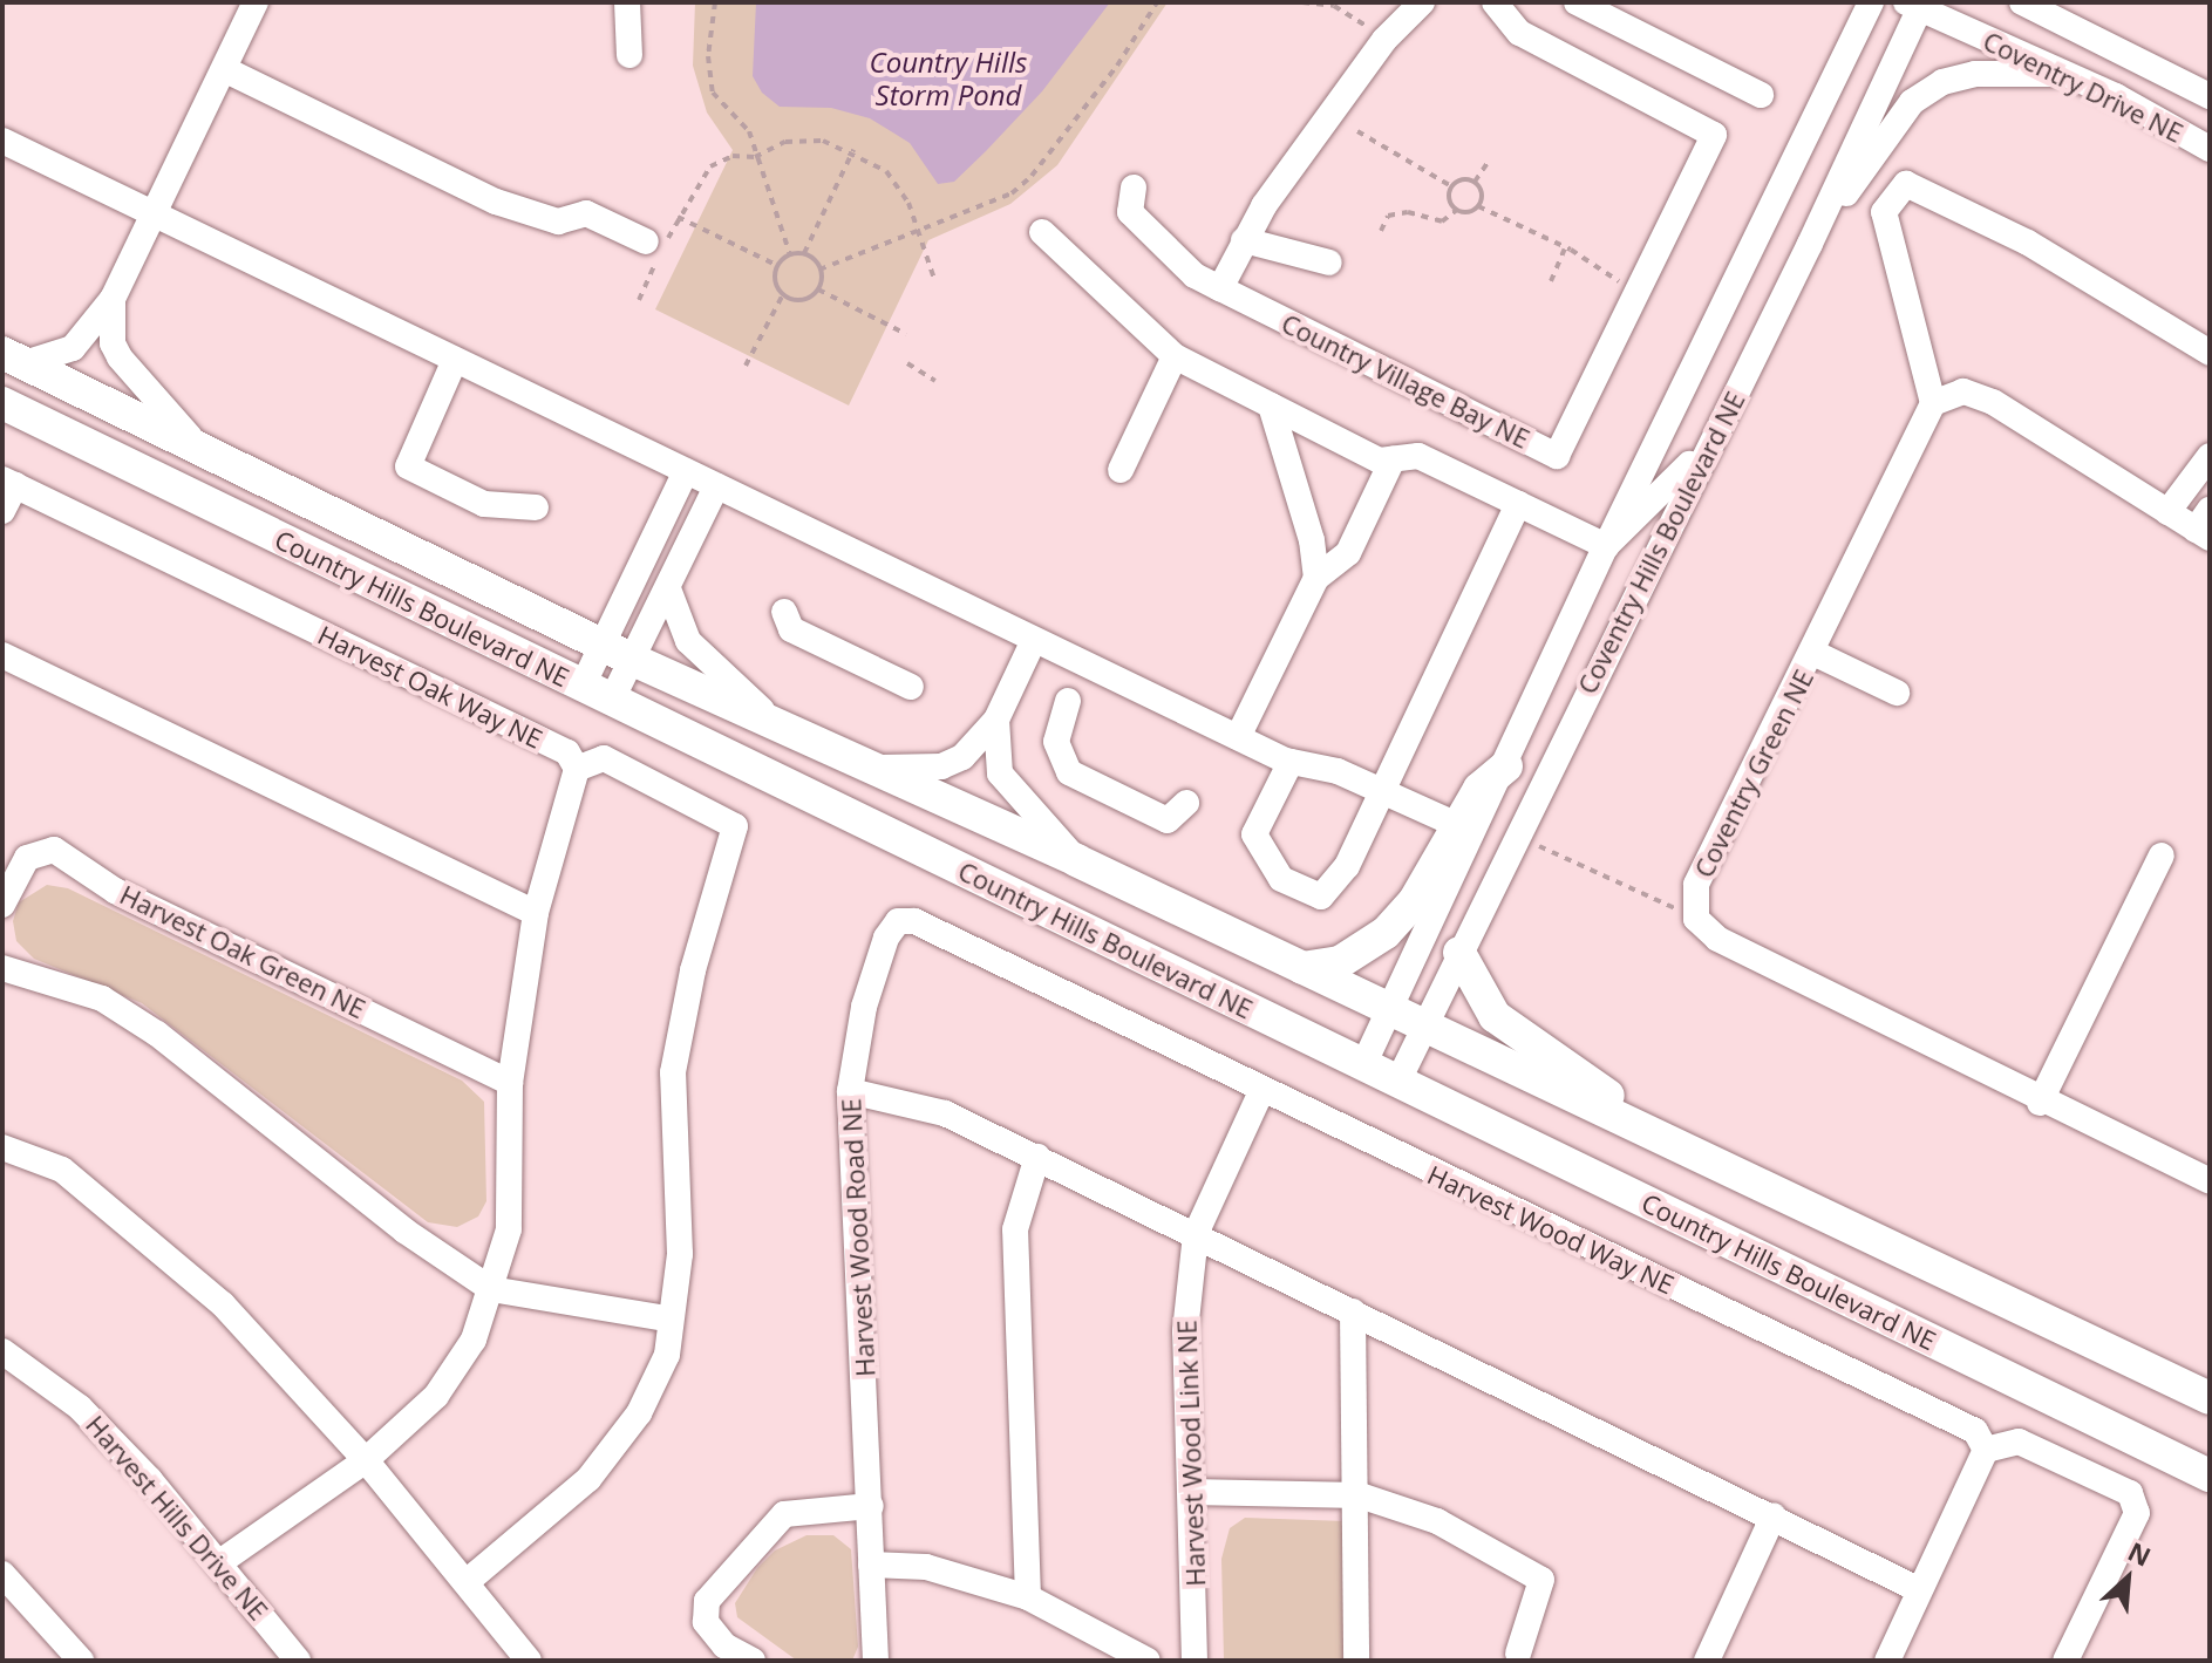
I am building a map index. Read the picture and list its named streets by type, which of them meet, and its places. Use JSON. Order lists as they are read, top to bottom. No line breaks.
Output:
{"streets":{"main road":["Country Hills Boulevard NE"],"street":["Coventry Drive NE","Country Village Bay NE","Coventry Hills Boulevard NE","Harvest Oak Way NE","Coventry Green NE","Harvest Oak Green NE","Harvest Wood Way NE","Harvest Wood Road NE","Harvest Wood Link NE","Harvest Hills Drive NE"]},"crossings":[["Coventry Drive NE","Coventry Hills Boulevard NE"],["Coventry Hills Boulevard NE","Country Hills Boulevard NE"],["Harvest Wood Way NE","Harvest Wood Road NE"],["Harvest Wood Way NE","Harvest Wood Link NE"]],"water":["Country Hills Storm Pond"],"north":"top right"}
